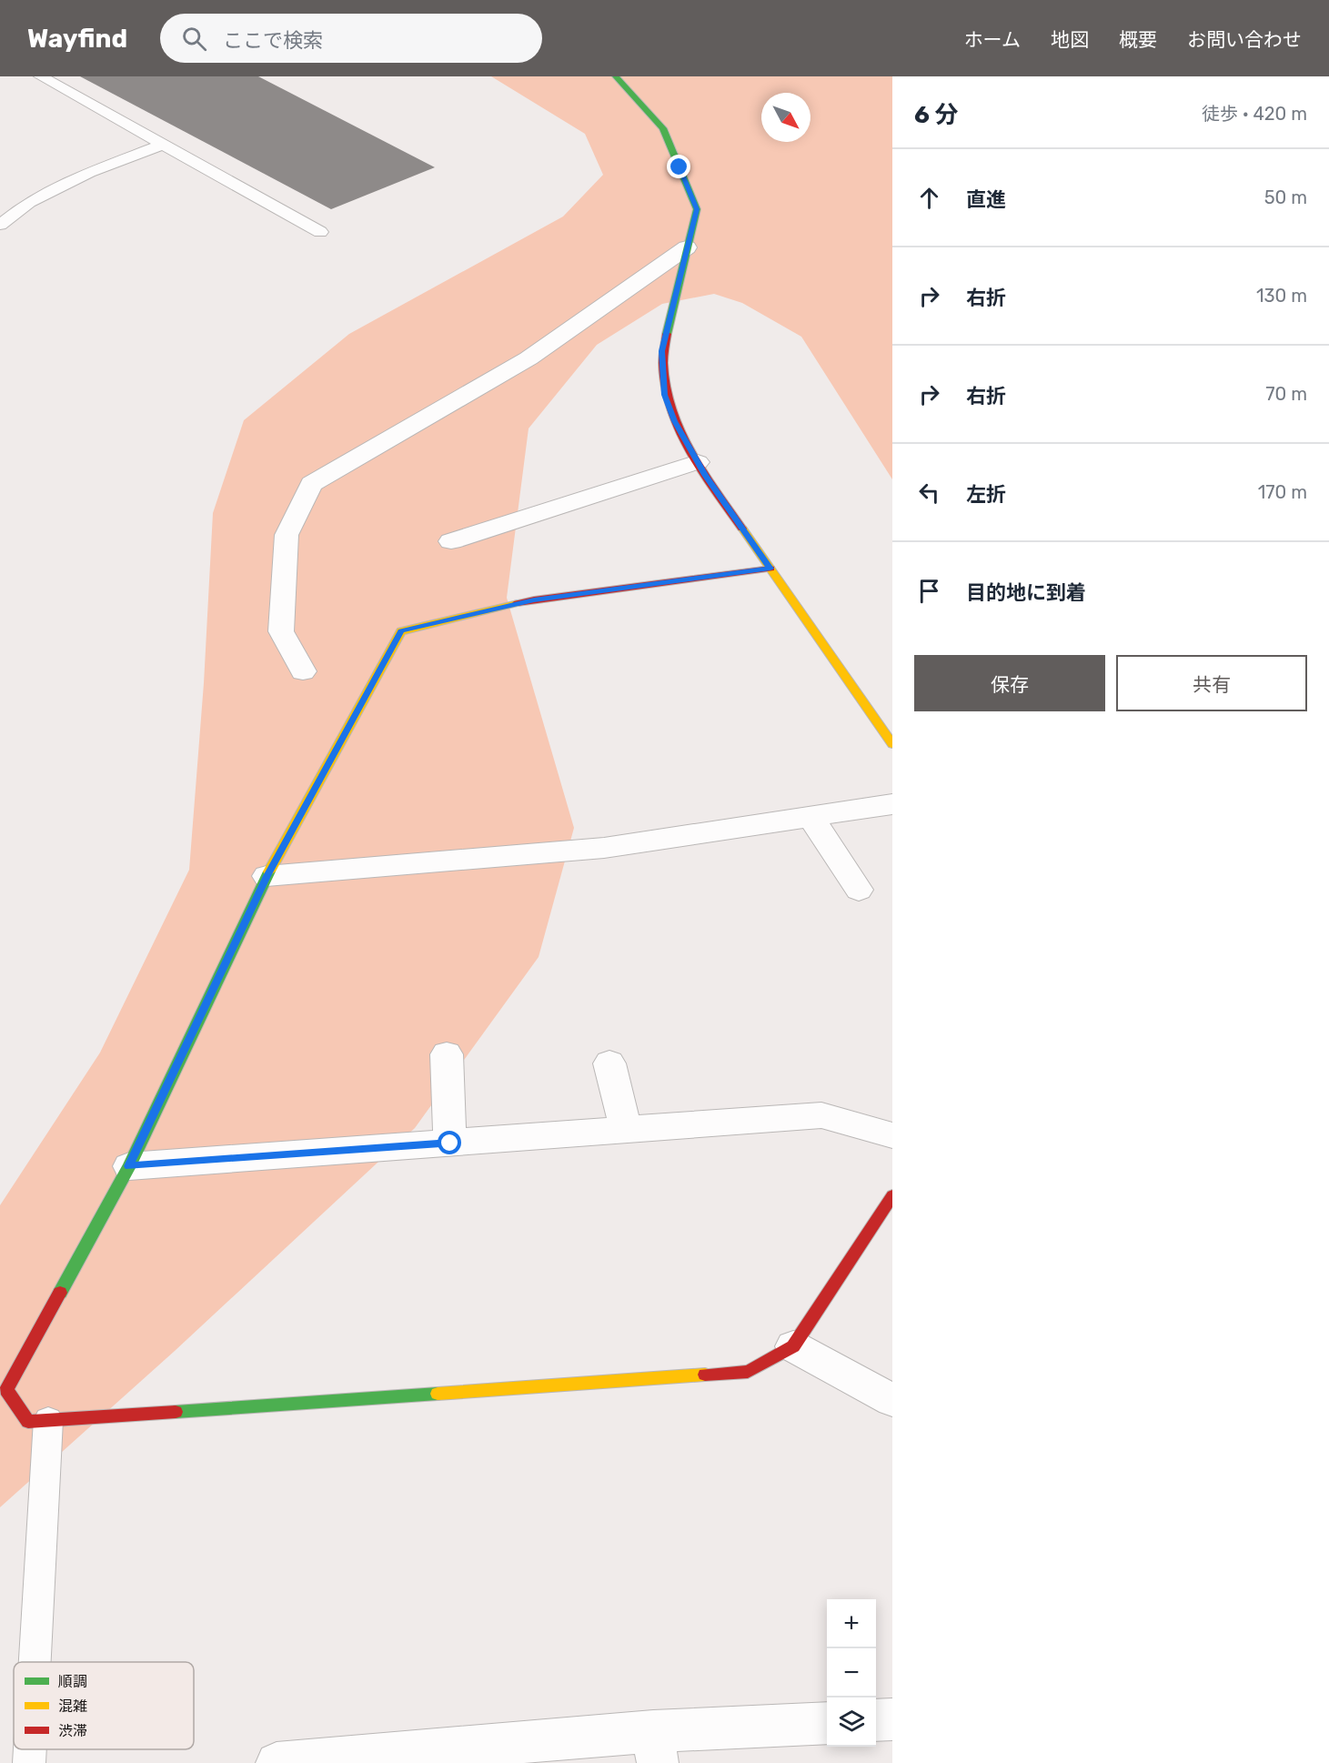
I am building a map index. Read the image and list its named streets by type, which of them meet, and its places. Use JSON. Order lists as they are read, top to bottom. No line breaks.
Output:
{"legend":["順調","混雑","渋滞"],"north":"bottom right","page":{"header":"Wayfind","search":"ここで検索","nav":["ホーム","地図","概要","お問い合わせ"],"heading":["6 分","徒歩 · 420 m"],"list":[["直進","50 m"],["右折","130 m"],["右折","70 m"],["左折","170 m"],"目的地に到着"],"buttons":["保存","共有"],"map_buttons":["+","−"]}}
